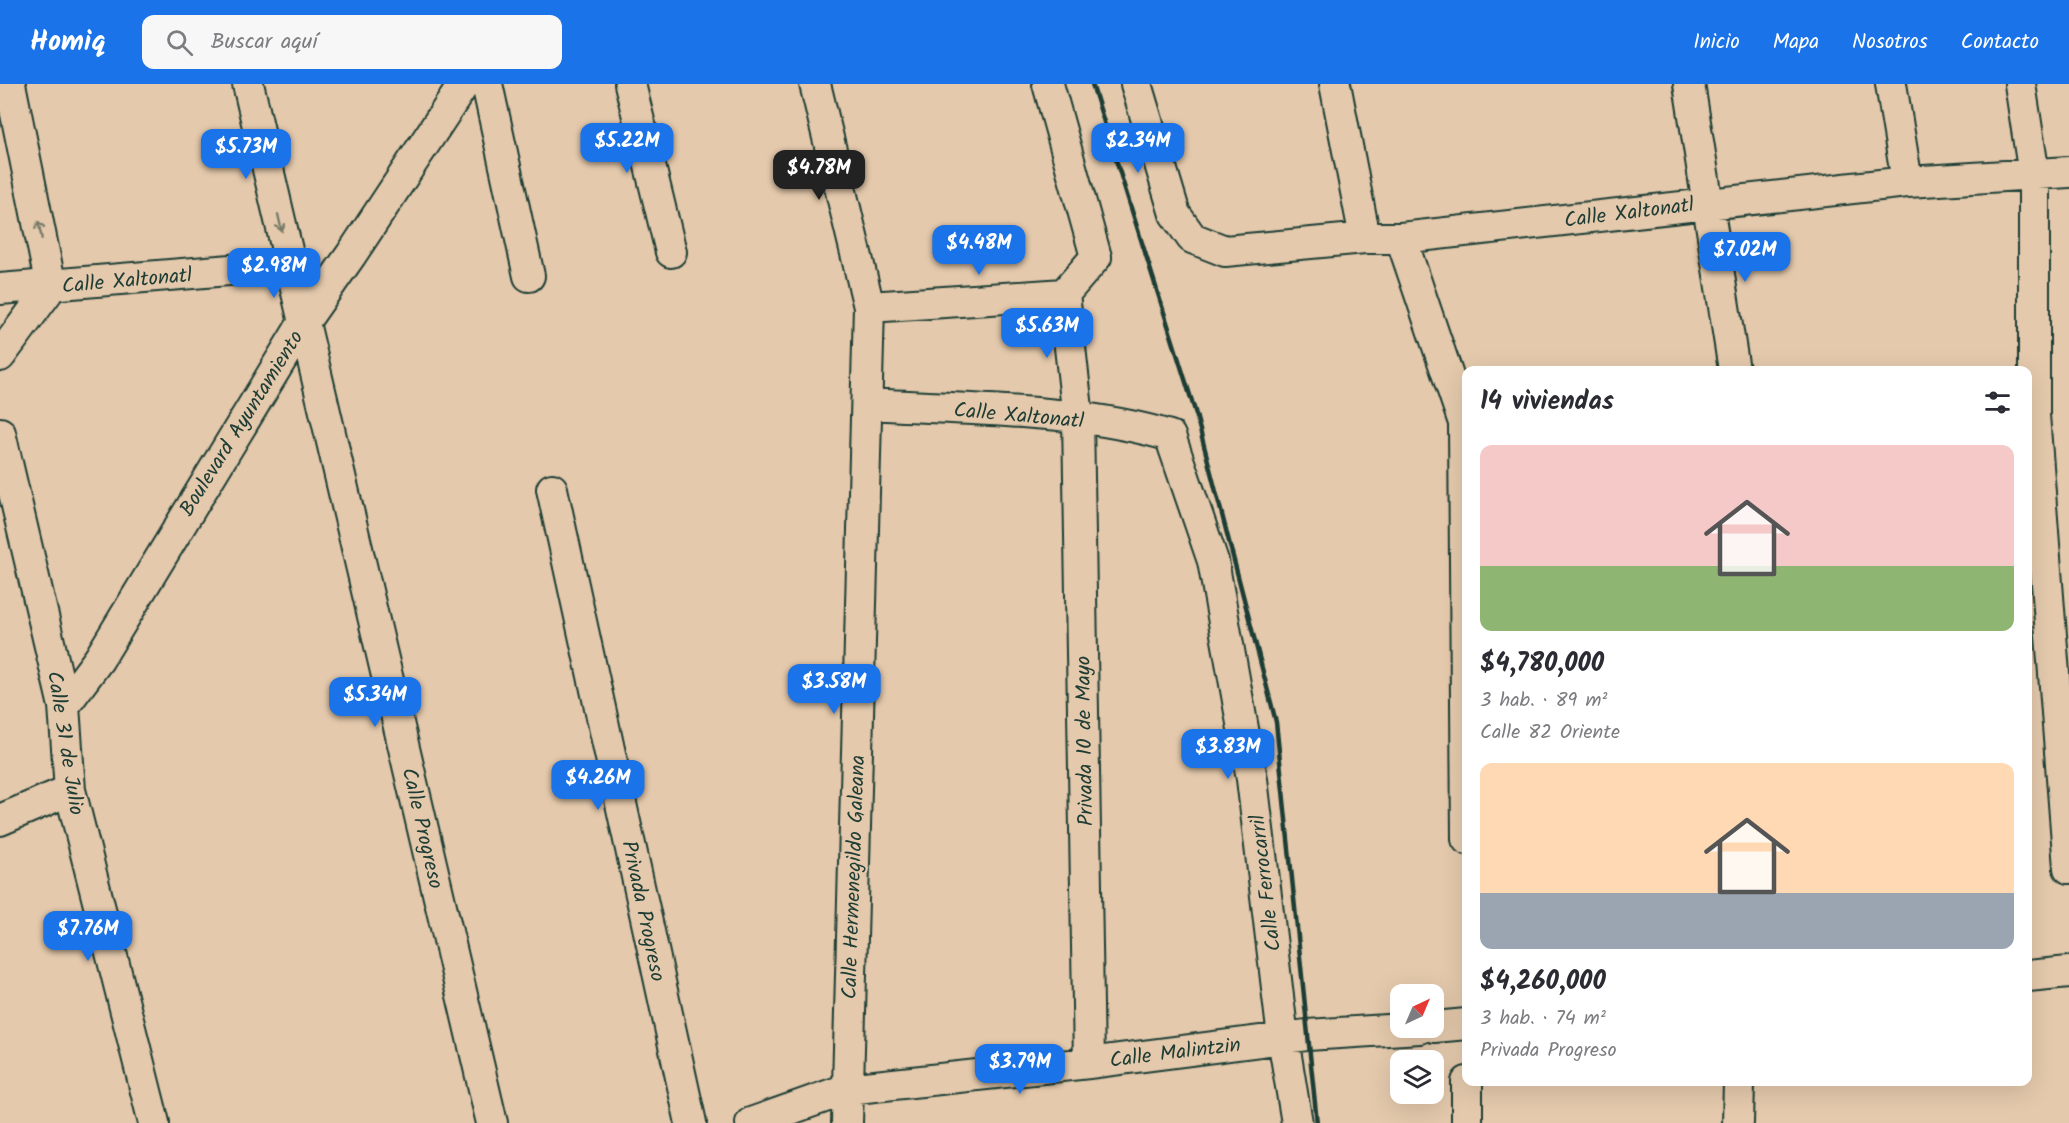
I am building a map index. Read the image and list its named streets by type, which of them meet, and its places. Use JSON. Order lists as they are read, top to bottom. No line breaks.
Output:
{"streets":{"street":["Calle Xaltonatl","Boulevard Ayuntamiento","Privada 10 de Mayo","Calle 31 de Julio","Calle Progreso","Calle Hermenegildo Galeana","Calle Ferrocarril","Privada Progreso","Calle Malintzin"]},"crossings":[["Calle Xaltonatl","Privada 10 de Mayo"],["Calle Xaltonatl","Calle Progreso"],["Calle Xaltonatl","Calle Hermenegildo Galeana"],["Calle Xaltonatl","Calle Ferrocarril"],["Boulevard Ayuntamiento","Calle 31 de Julio"],["Boulevard Ayuntamiento","Calle Progreso"],["Privada 10 de Mayo","Calle Malintzin"],["Calle Hermenegildo Galeana","Calle Malintzin"],["Calle Ferrocarril","Calle Malintzin"]],"north":"top right","page":{"header":"Homiq","search":"Buscar aquí","nav":["Inicio","Mapa","Nosotros","Contacto"],"price":["$5.22M","$2.34M","$5.73M","$4.78M","$4.48M","$7.02M","$2.98M","$5.63M","$3.58M","$5.34M","$3.83M","$4.26M","$7.76M","$3.79M"],"heading":"14 viviendas","list":[{"name":"$4,780,000","note":"3 hab. · 89 m² · Calle 82 Oriente"},{"name":"$4,260,000","note":"3 hab. · 74 m² · Privada Progreso"}]}}
